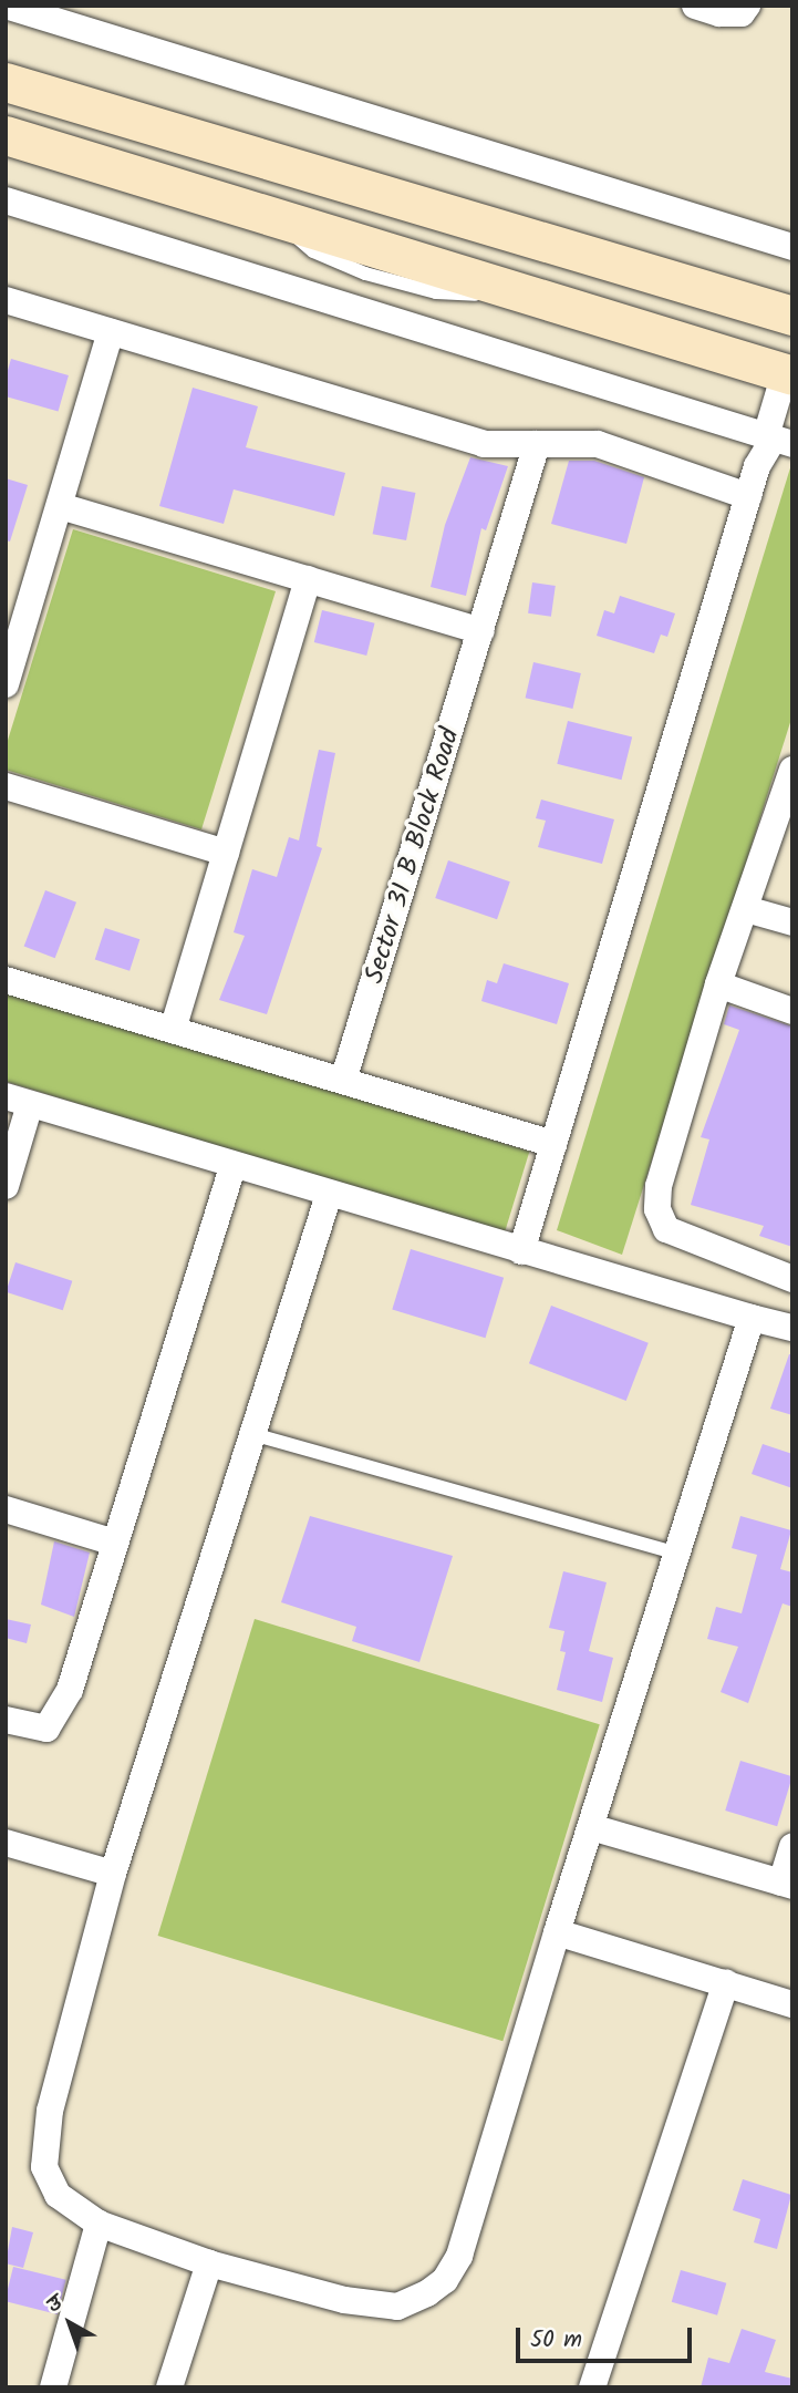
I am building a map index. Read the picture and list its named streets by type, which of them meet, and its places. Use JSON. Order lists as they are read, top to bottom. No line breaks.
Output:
{"streets":{"street":["Sector 31 B Block Road"]},"scale_bar":"50 m","north":"top left"}
